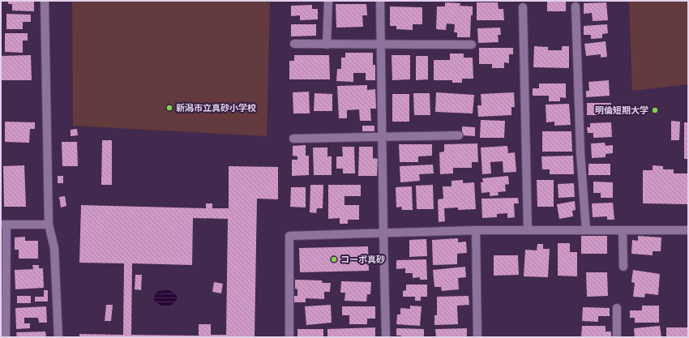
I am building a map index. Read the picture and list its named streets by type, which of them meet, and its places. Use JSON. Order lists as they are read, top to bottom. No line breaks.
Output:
{"places":["新潟市立真砂小学校","明倫短期大学","コーポ真砂"]}
